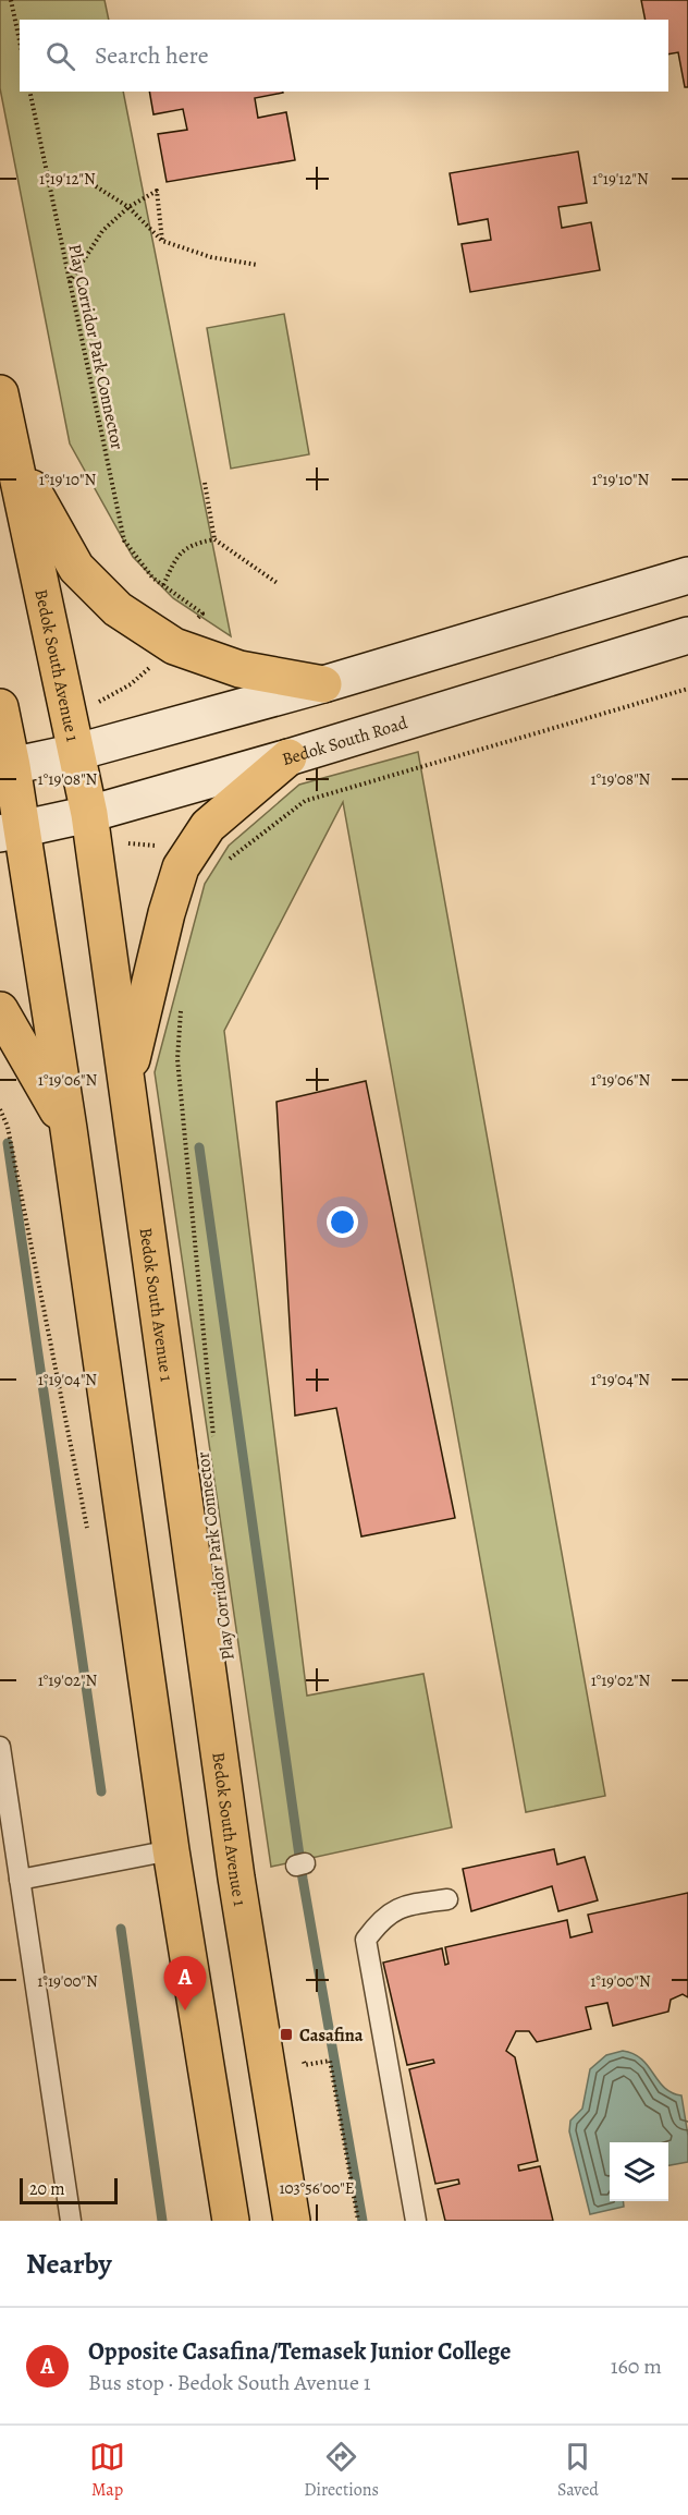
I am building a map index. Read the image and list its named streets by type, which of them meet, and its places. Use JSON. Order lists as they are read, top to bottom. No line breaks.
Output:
{"streets":{"main road":["Bedok South Avenue 1","Bedok South Road"],"path":["Play Corridor Park Connector"]},"crossings":[["Bedok South Avenue 1","Bedok South Road"]],"places":{"transit":["Casafina"]},"scale_bar":"20 m","page":{"search":"Search here","pins":"A","scale":"20 m","heading":"Nearby","list":[{"mark":"A","name":"Opposite Casafina/Temasek Junior College","note":"Bus stop · Bedok South Avenue 1","value":"160 m"}],"nav":["Map","Directions","Saved"]},"coordinates":["1°19'12\"N","1°19'10\"N","1°19'08\"N","1°19'06\"N","1°19'04\"N","1°19'02\"N","1°19'00\"N","103°56'00\"E"]}
